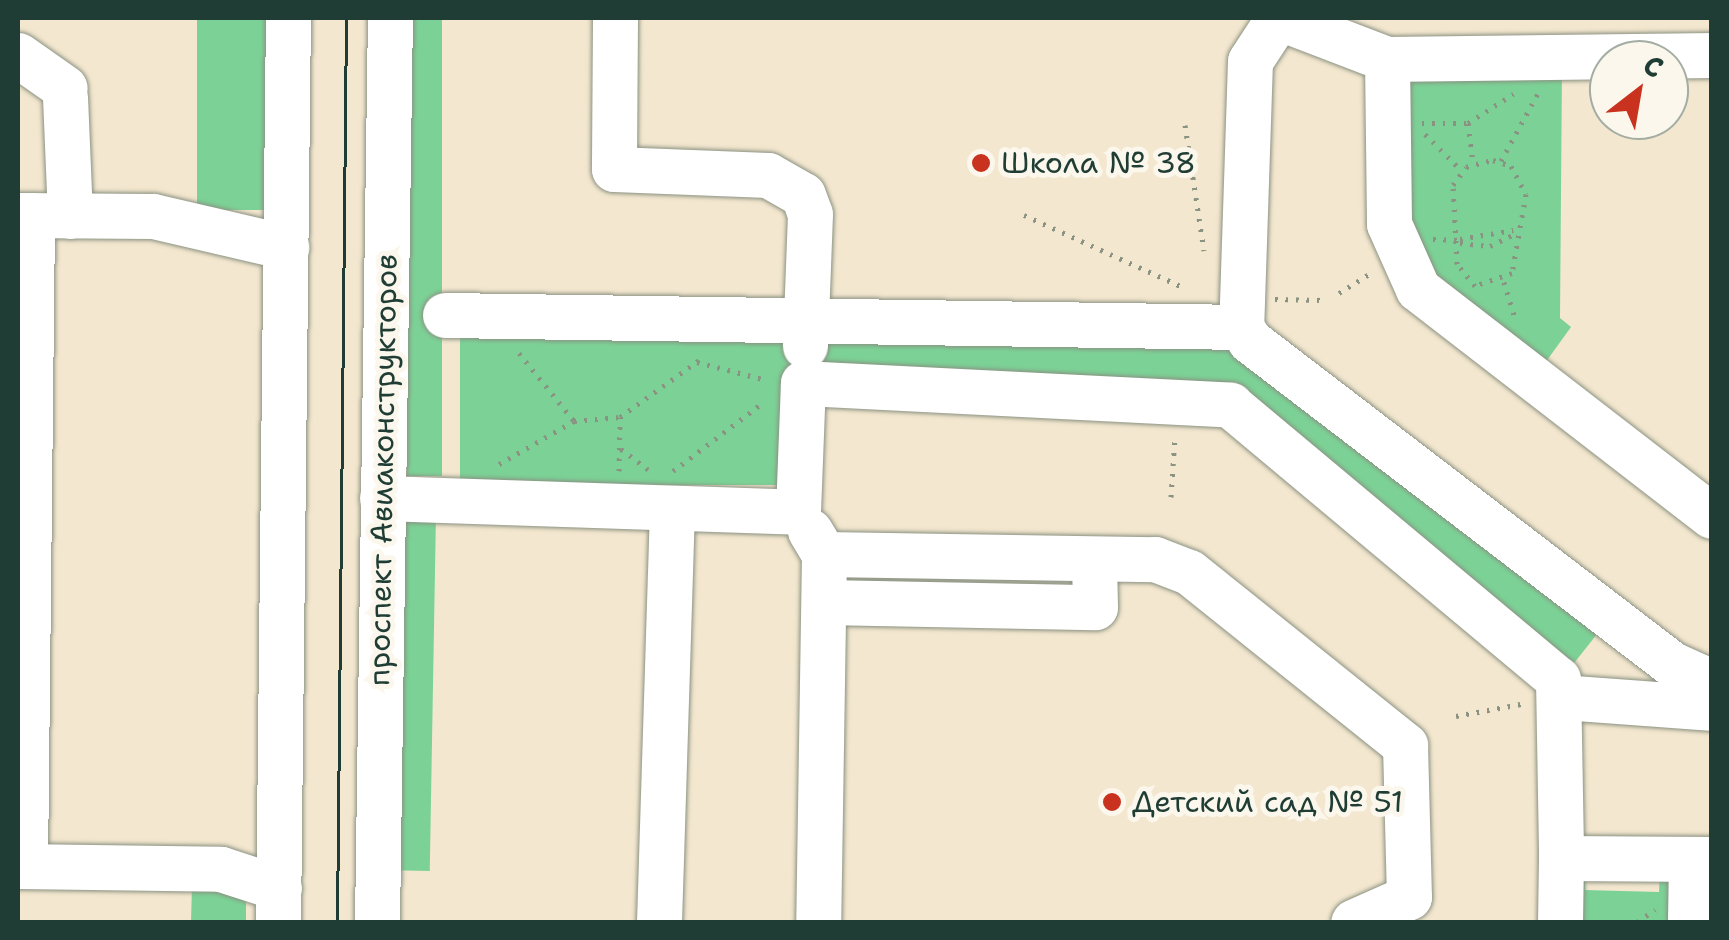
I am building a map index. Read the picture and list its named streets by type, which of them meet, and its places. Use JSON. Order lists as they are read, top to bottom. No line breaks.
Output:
{"streets":{"street":["проспект Авиаконструкторов"]},"places":["Школа № 38","Детский сад № 51"],"north":"top right"}
